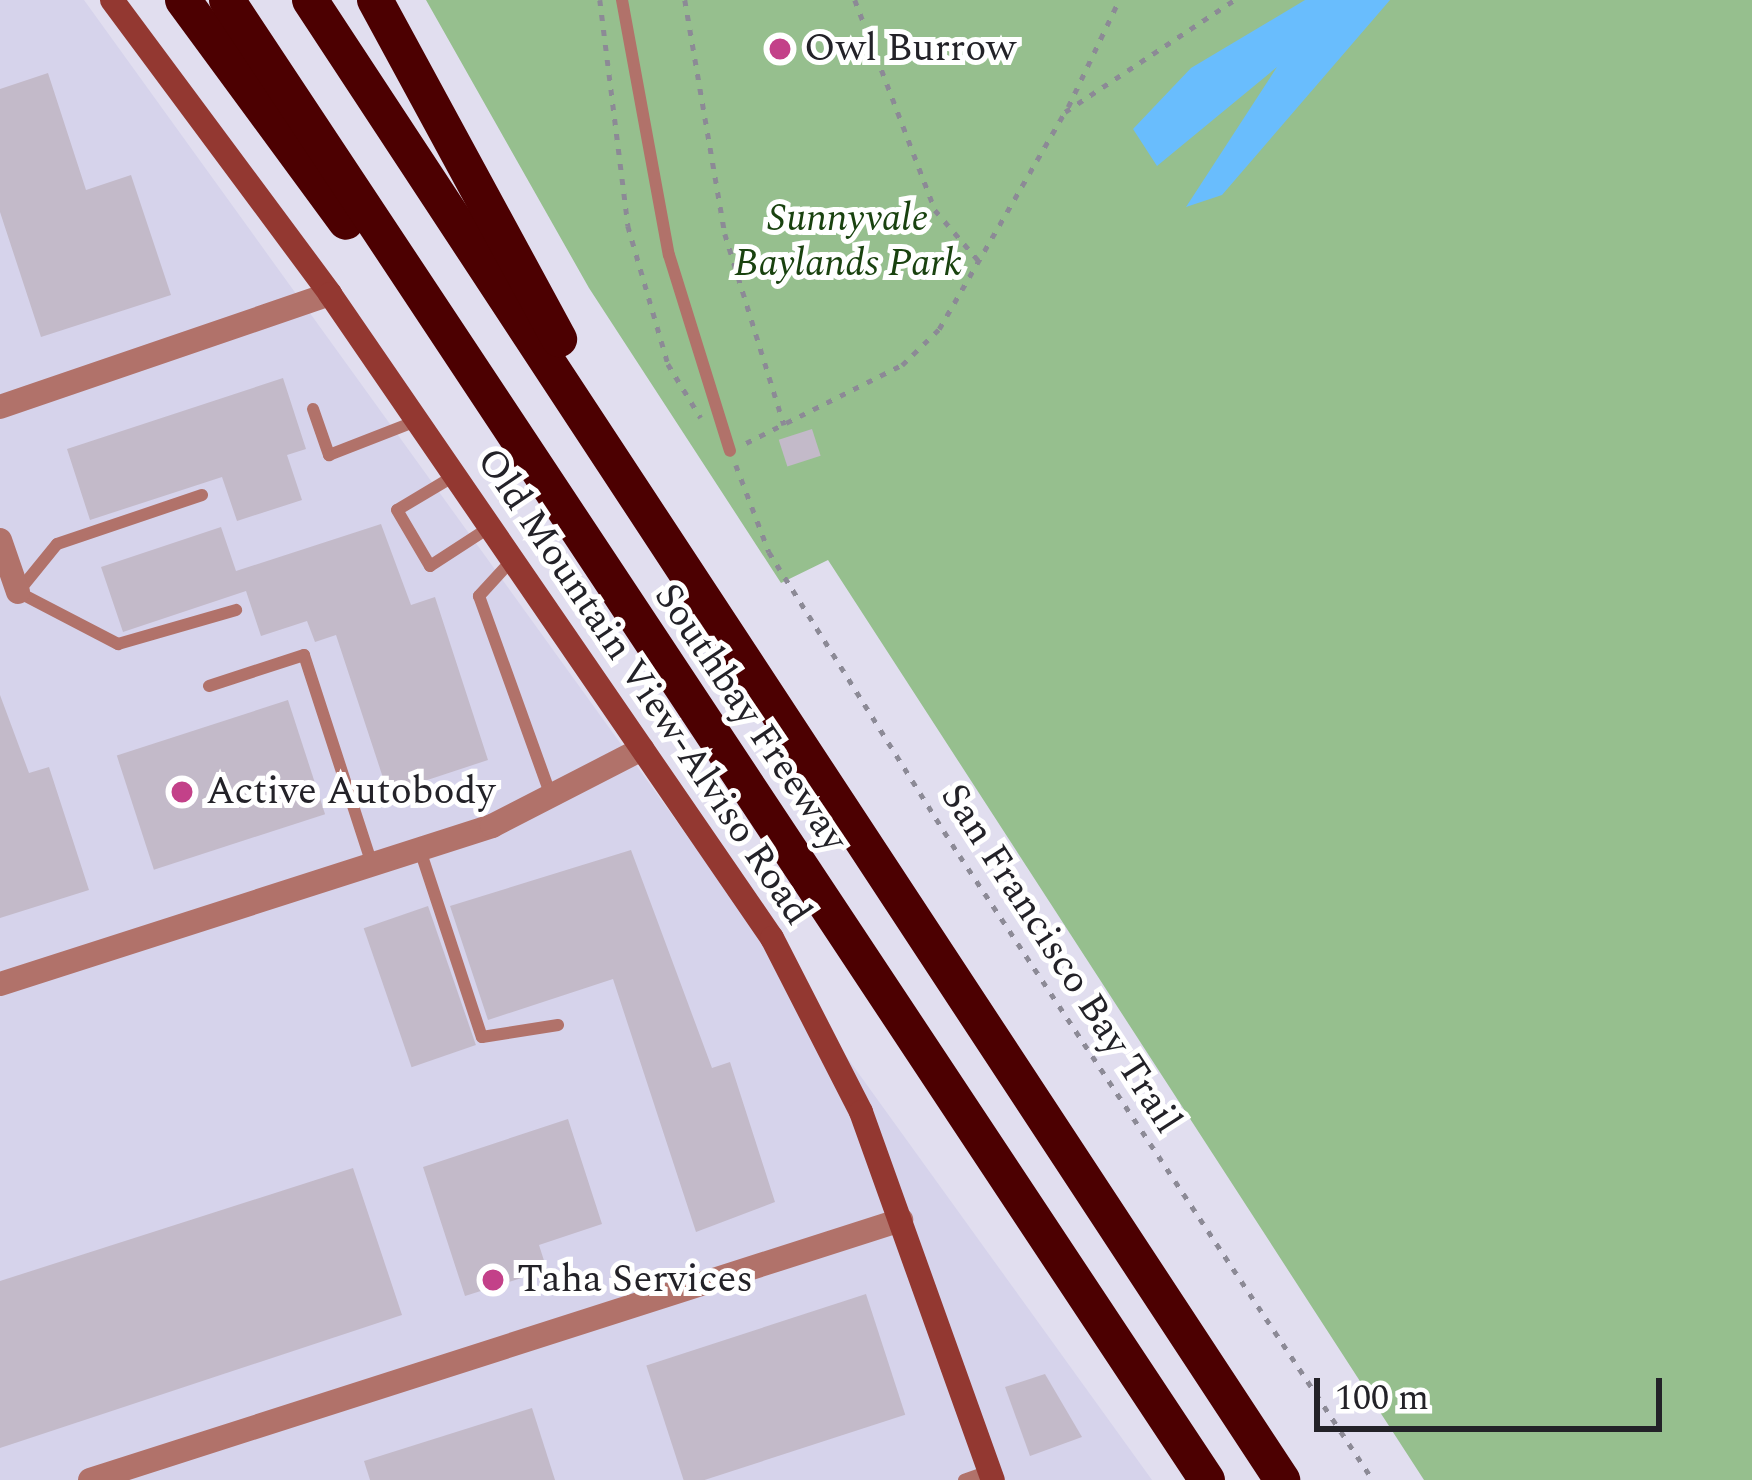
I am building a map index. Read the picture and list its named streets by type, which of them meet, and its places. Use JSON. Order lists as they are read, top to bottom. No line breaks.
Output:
{"streets":{"highway":["Southbay Freeway"],"street":["Old Mountain View-Alviso Road"],"path":["San Francisco Bay Trail"]},"parks":["Sunnyvale Baylands Park"],"places":["Owl Burrow","Active Autobody","Taha Services"],"scale_bar":"100 m"}
